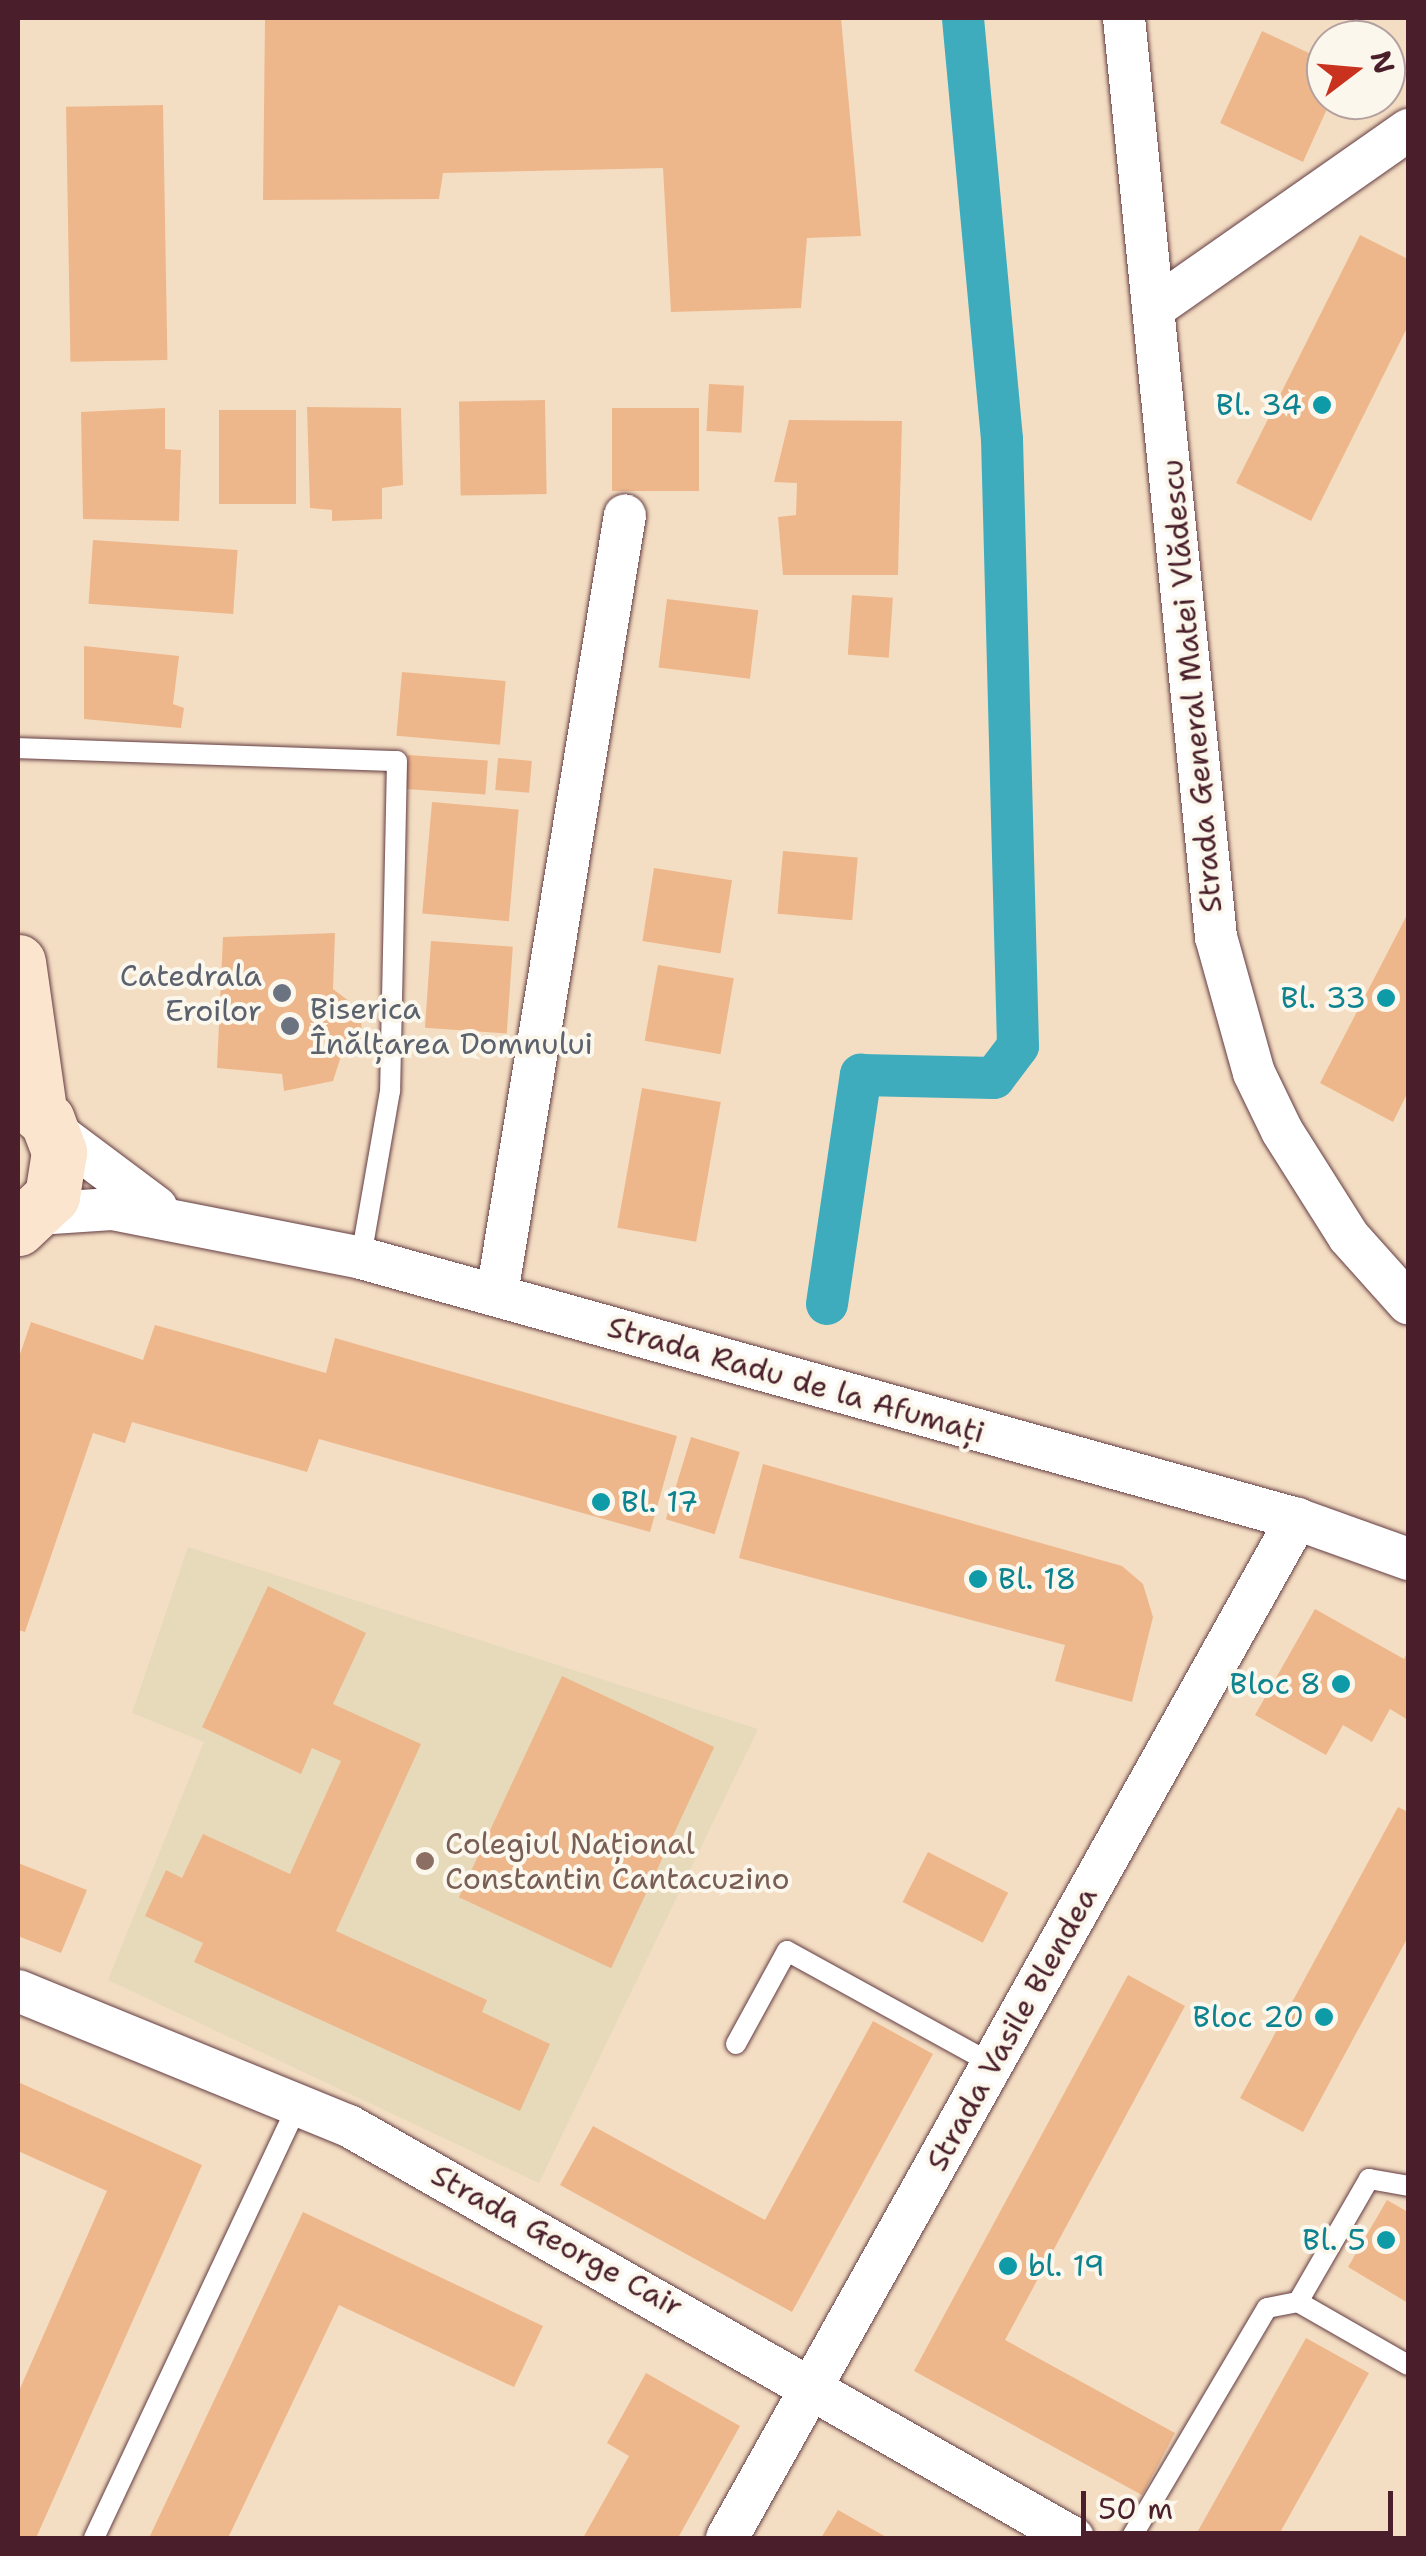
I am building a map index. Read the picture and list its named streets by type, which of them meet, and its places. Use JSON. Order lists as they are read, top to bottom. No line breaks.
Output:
{"streets":{"street":["Strada General Matei Vlădescu","Strada Radu de la Afumați","Strada Vasile Blendea","Strada George Cair"]},"crossings":[["Strada Radu de la Afumați","Strada Vasile Blendea"],["Strada Vasile Blendea","Strada George Cair"]],"places":["Bl. 34","Catedrala Eroilor","Bl. 33","Biserica Înălțarea Domnului","Bl. 17","Bl. 18","Bloc 8","Colegiul Național Constantin Cantacuzino","Bloc 20","Bl. 5","bl. 19"],"scale_bar":"50 m","north":"right"}
